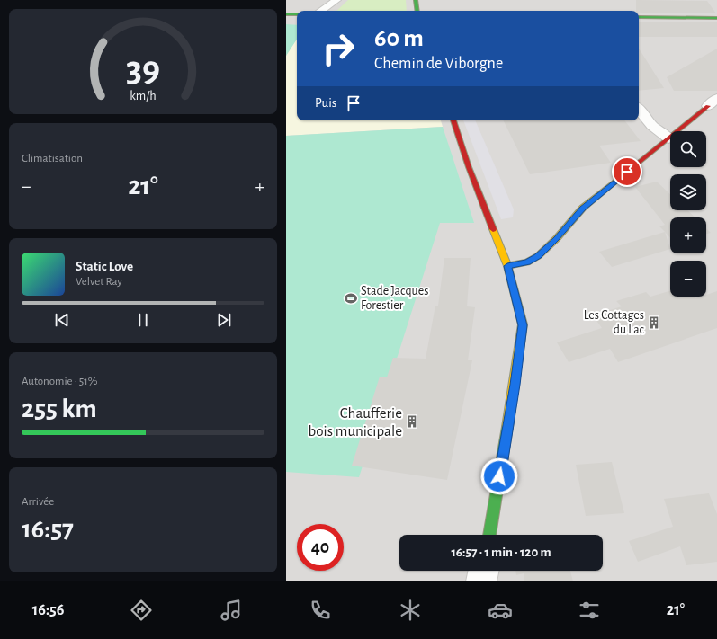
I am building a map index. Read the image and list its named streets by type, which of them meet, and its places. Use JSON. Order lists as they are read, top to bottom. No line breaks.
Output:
{"places":{"sports":["Stade Jacques Forestier"],"building":["Les Cottages du Lac","Chaufferie bois municipale"]},"page":{"turn":["60 m","Chemin de Viborgne"],"then":"Puis","tile":["Climatisation",["Autonomie · 51%","255 km"],["Arrivée","16:57"]],"map_buttons":["+","−"],"heat":["−","21°","+"],"song":["Static Love","Velvet Ray"],"limit":"40","trip":"16:57 · 1 min · 120 m","tabs":["16:56","21°"],"gauge":["39","km/h"]}}
